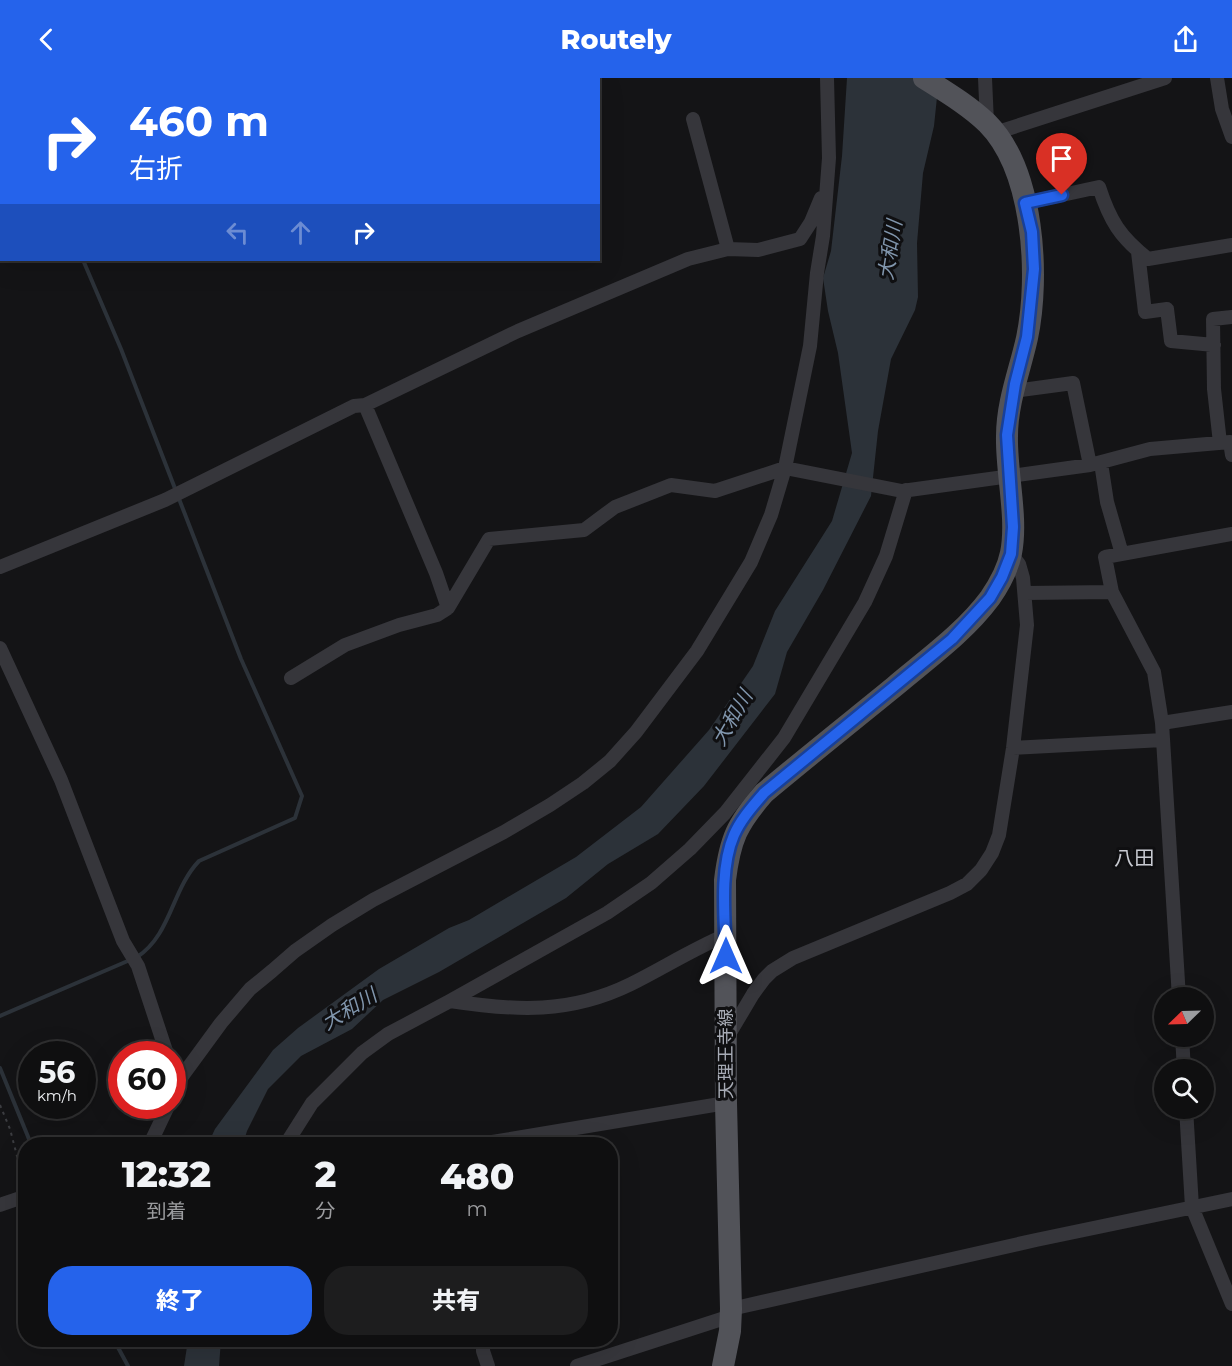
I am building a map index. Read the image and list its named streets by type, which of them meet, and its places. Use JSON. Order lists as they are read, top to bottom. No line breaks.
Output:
{"streets":{"main road":["天理王寺線"]},"districts":["八田"],"water":["大和川"],"north":"bottom left","page":{"header":"Routely","turn":["460 m","右折"],"speed":"56 km/h","limit":"60","eta":["12:32","到着","2","分","480","m"],"buttons":["終了","共有"]}}
